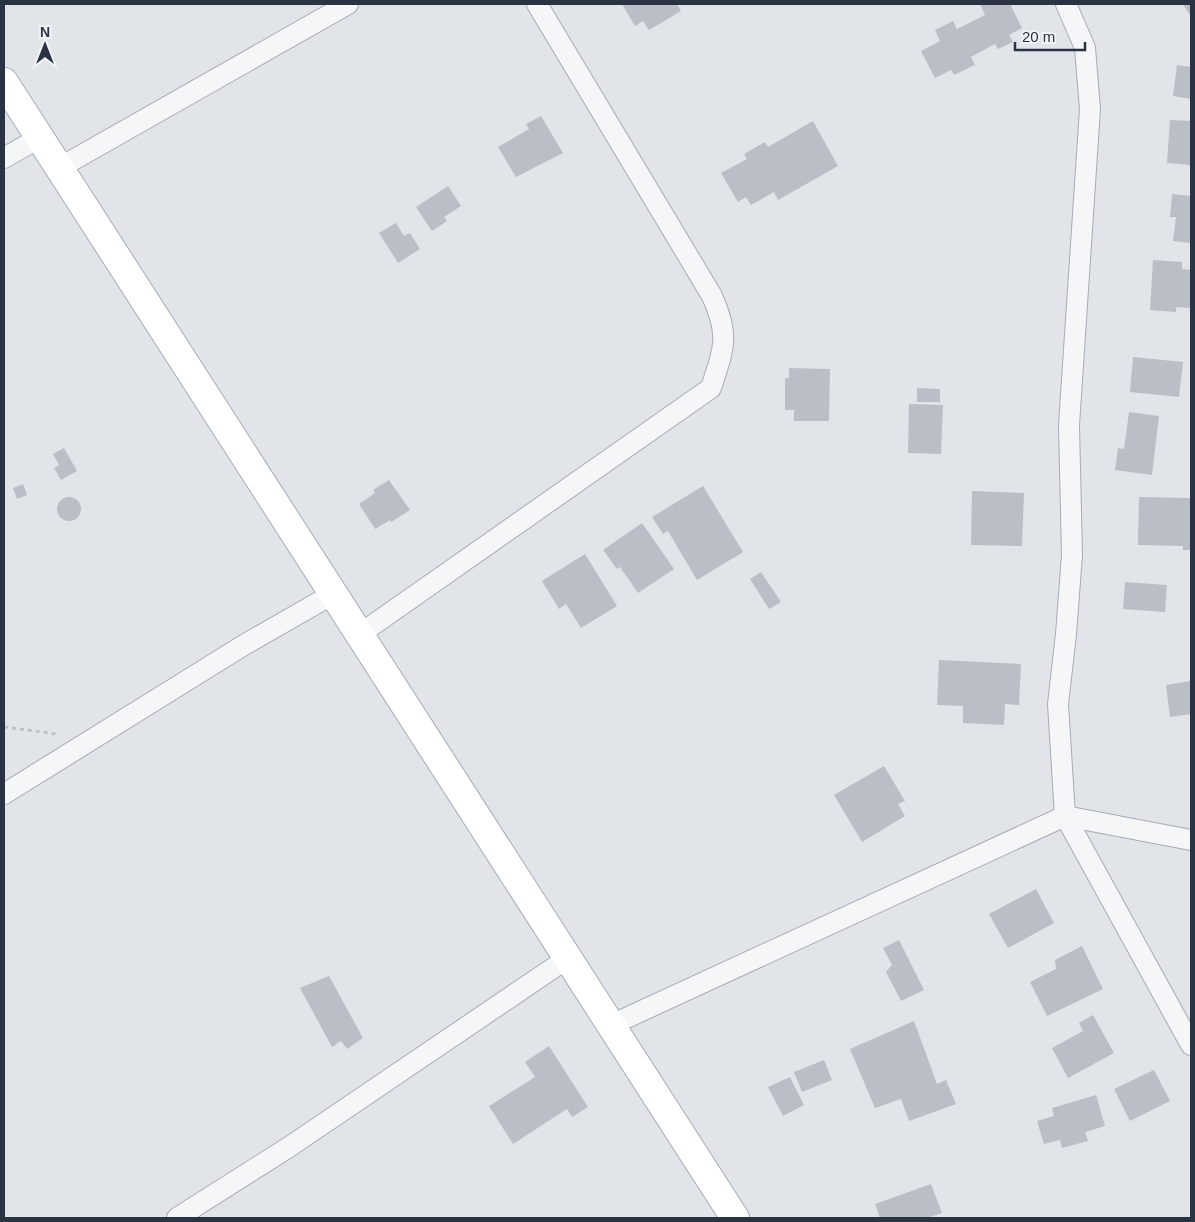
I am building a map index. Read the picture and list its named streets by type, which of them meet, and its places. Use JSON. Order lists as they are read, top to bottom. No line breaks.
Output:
{"scale_bar":"20 m","north":"top"}
